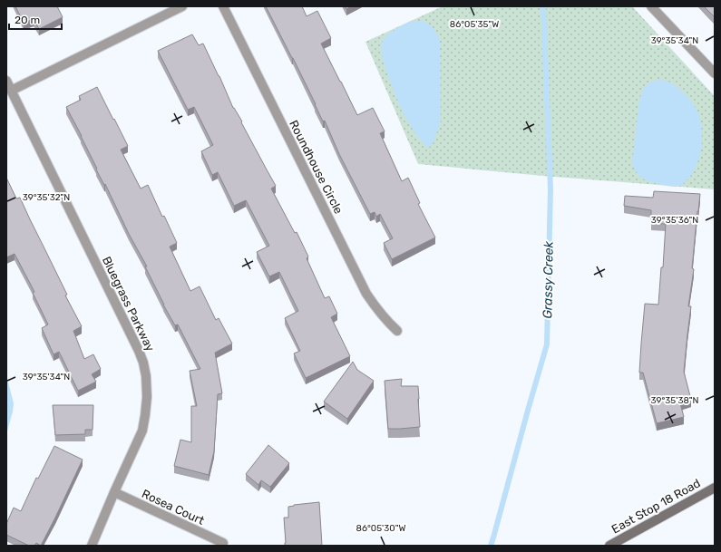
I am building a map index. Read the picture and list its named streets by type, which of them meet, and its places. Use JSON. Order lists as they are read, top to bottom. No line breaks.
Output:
{"streets":{"street":["Roundhouse Circle","Bluegrass Parkway","East Stop 18 Road","Rosea Court"]},"crossings":[["Bluegrass Parkway","Rosea Court"]],"water":["Grassy Creek"],"scale_bar":"20 m","coordinates":["86°05'35\"W","39°35'34\"N","39°35'32\"N","39°35'36\"N","39°35'38\"N","86°05'30\"W"]}
